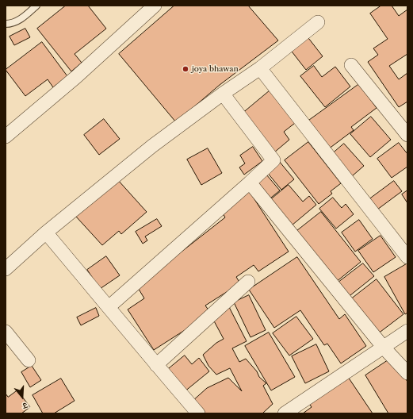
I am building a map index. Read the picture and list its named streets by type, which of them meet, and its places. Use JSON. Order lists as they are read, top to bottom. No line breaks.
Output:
{"places":["joya bhawan"],"north":"bottom"}
